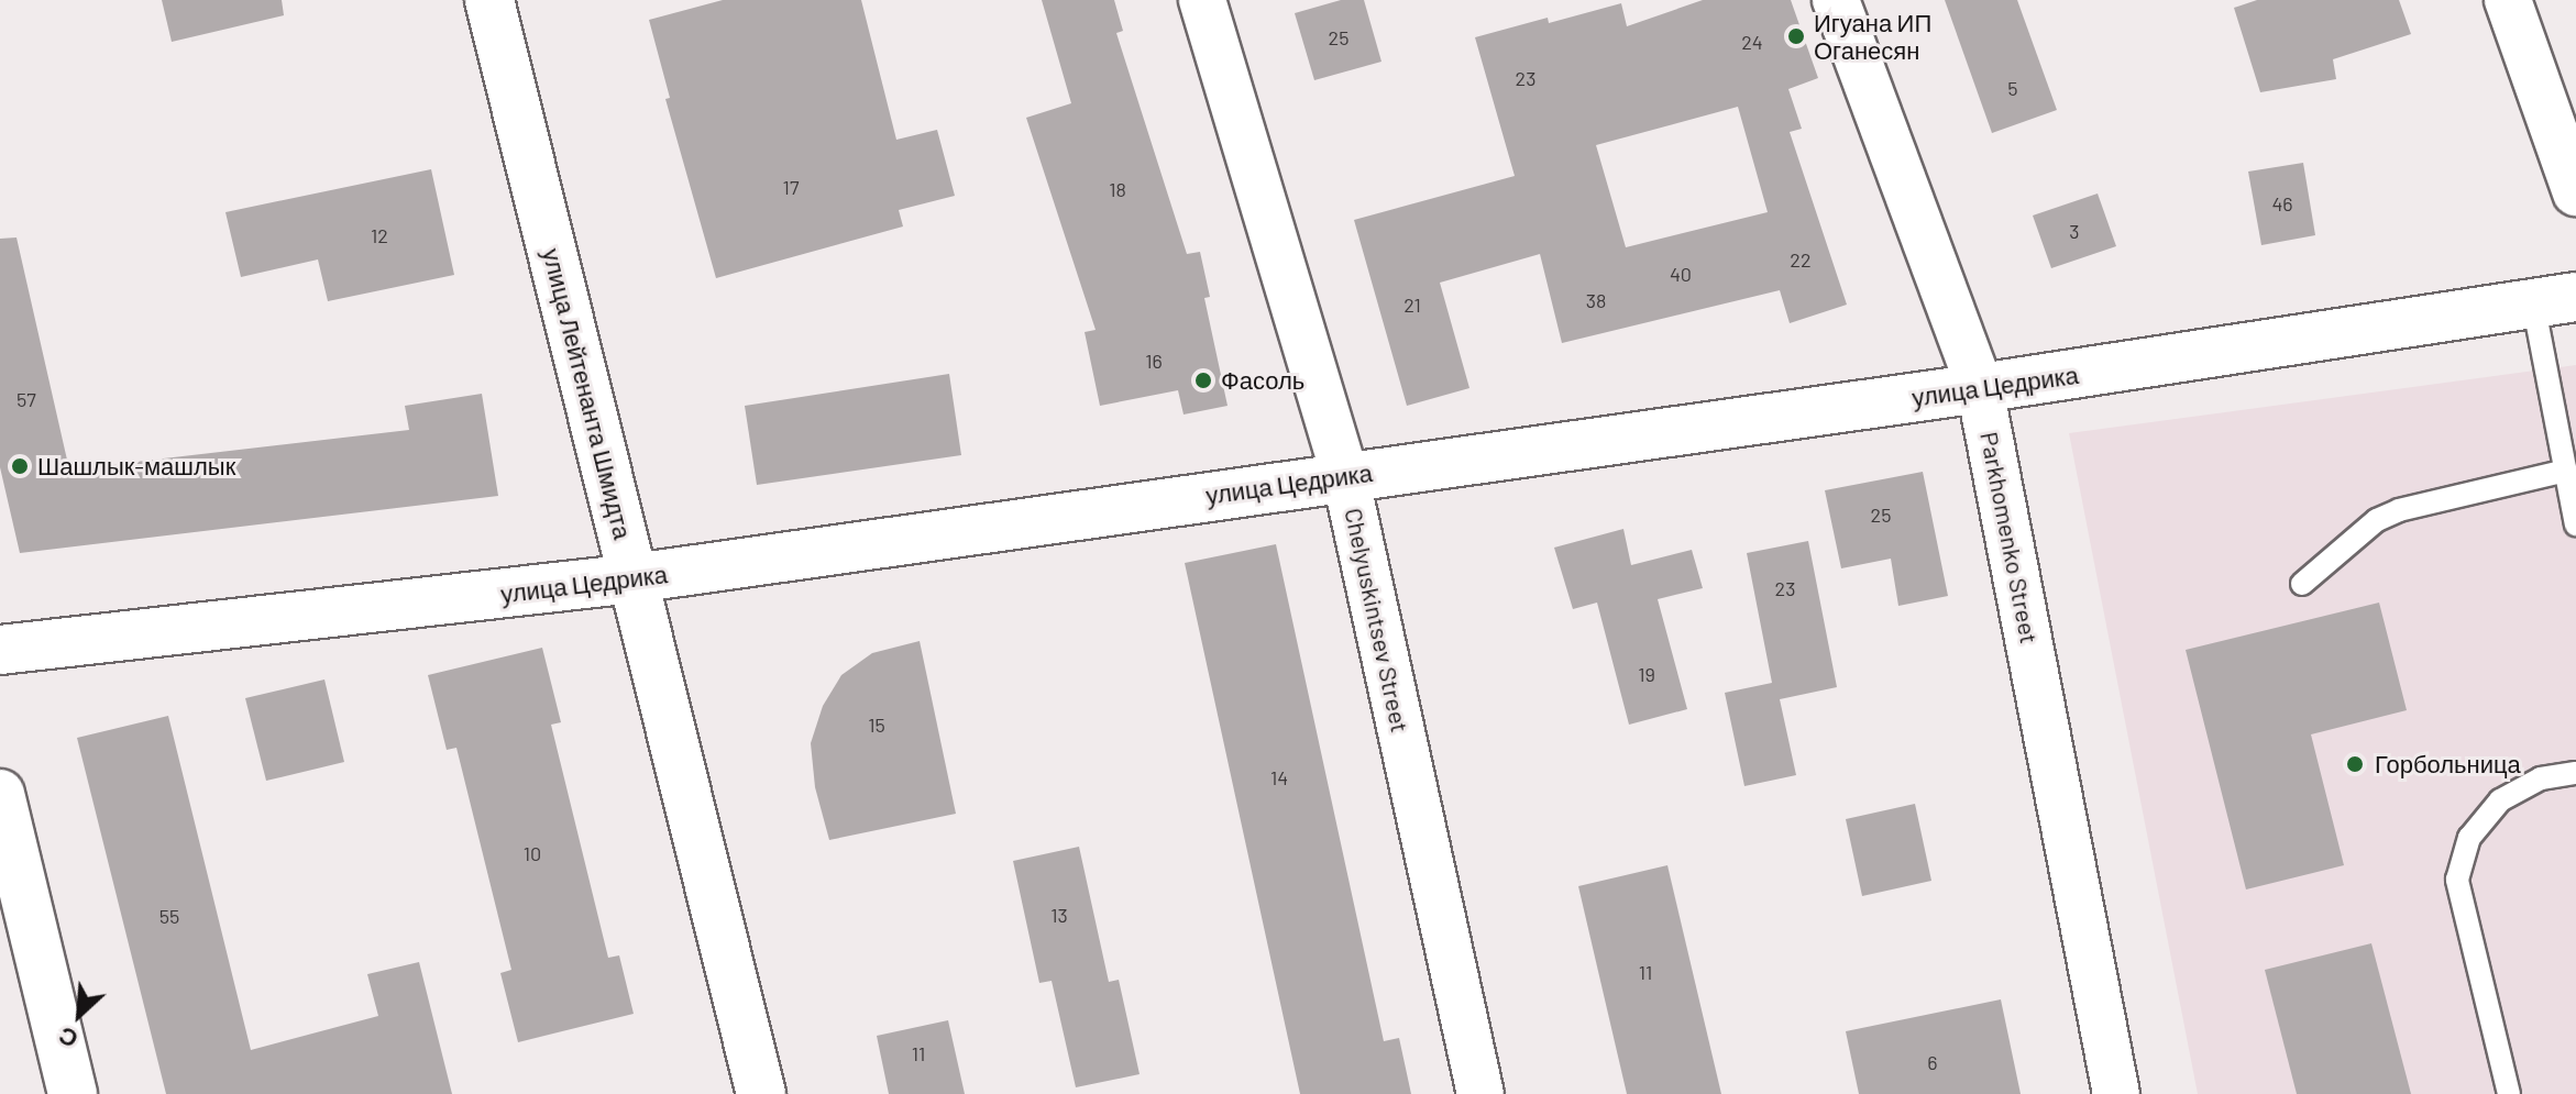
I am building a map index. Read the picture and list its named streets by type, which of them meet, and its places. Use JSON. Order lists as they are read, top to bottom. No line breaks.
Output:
{"streets":{"street":["улица Цедрика","улица Лейтенанта Шмидта","Parkhomenko Street","Chelyuskintsev Street"]},"crossings":[["улица Цедрика","улица Лейтенанта Шмидта"],["улица Цедрика","Parkhomenko Street"],["улица Цедрика","Chelyuskintsev Street"]],"places":["Игуана ИП Оганесян","Фасоль","Шашлык-машлык","Горбольница"],"house_numbers":["25","24","23","5","17","18","46","3","12","22","40","38","21","16","57","25","23","19","15","14","10","13","55","11","11","6"],"north":"bottom left"}
